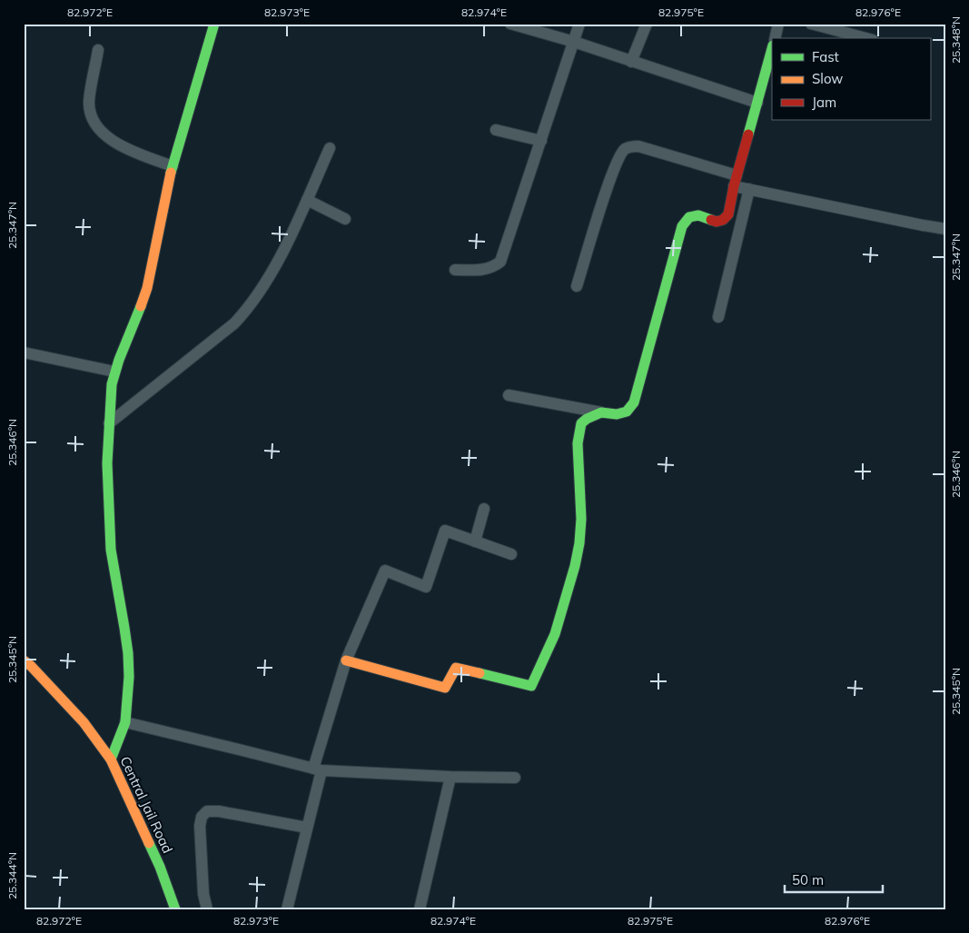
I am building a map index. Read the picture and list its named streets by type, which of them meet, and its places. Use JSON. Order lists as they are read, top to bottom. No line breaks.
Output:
{"streets":{"street":["Central Jail Road"]},"legend":["Fast","Slow","Jam"],"scale_bar":"50 m","coordinates":["82.972°E","82.973°E","82.974°E","82.975°E","82.976°E","25.348°N","25.347°N","25.346°N","25.345°N","25.344°N"]}
